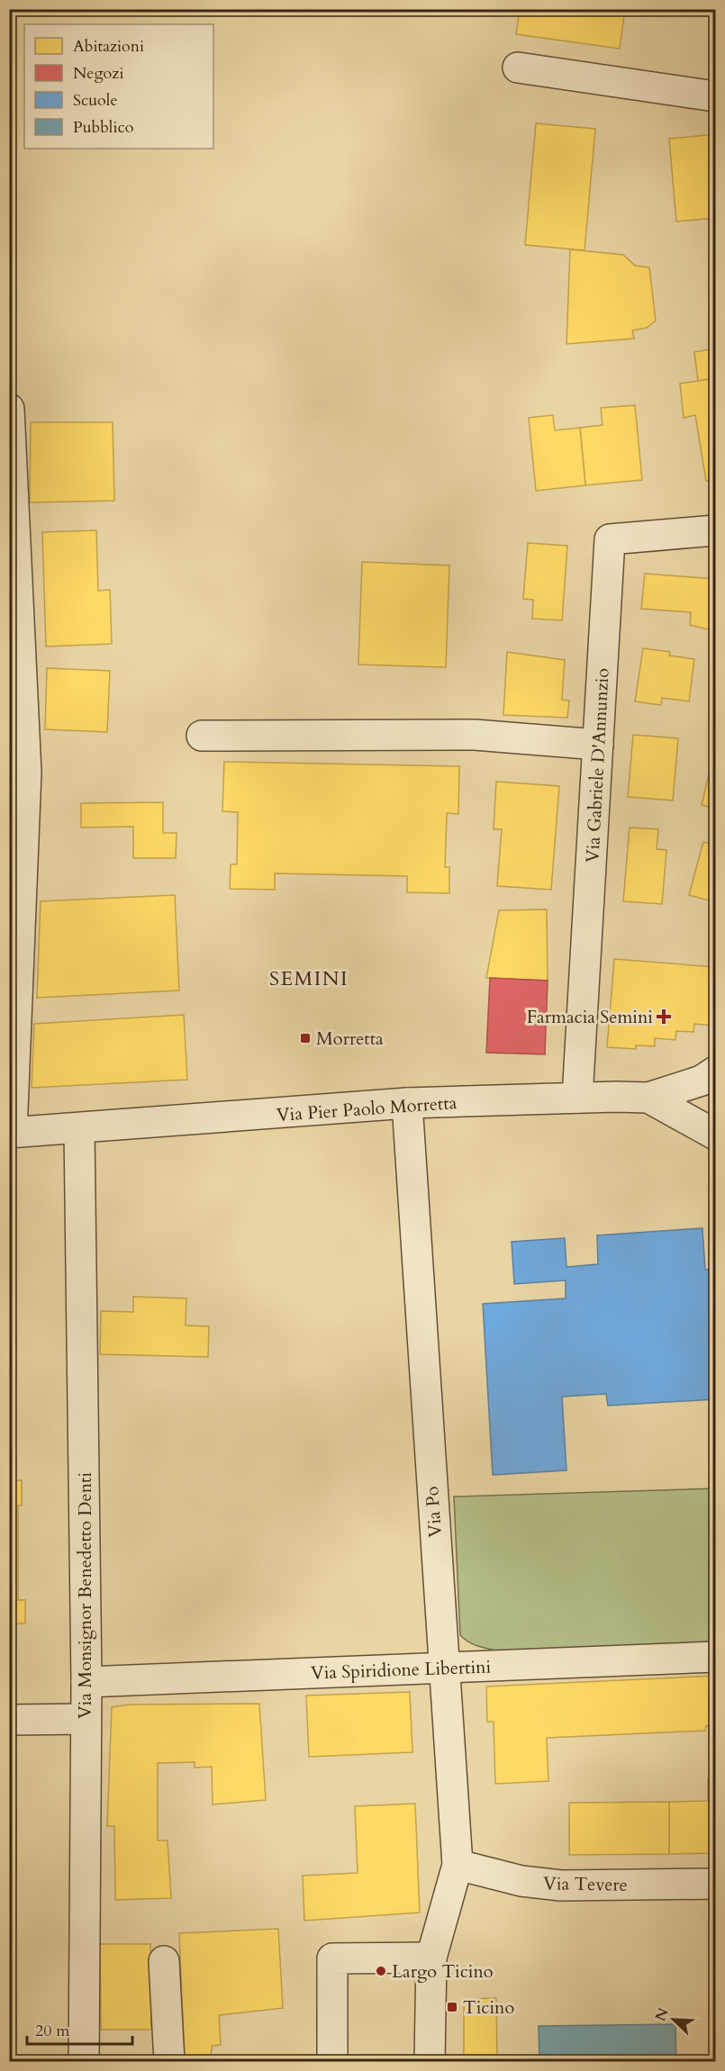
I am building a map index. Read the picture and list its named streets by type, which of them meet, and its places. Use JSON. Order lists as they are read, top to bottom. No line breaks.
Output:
{"streets":{"street":["Via Gabriele D'Annunzio","Via Pier Paolo Morretta","Via Po","Via Monsignor Benedetto Denti","Via Spiridione Libertini","Via Tevere"]},"crossings":[["Via Gabriele D'Annunzio","Via Pier Paolo Morretta"],["Via Pier Paolo Morretta","Via Po"],["Via Pier Paolo Morretta","Via Monsignor Benedetto Denti"],["Via Po","Via Spiridione Libertini"],["Via Po","Via Tevere"],["Via Monsignor Benedetto Denti","Via Spiridione Libertini"]],"districts":["SEMINI"],"places":{"health":["Farmacia Semini"],"transit":["Morretta","Ticino"],"other":["Largo Ticino"]},"legend":["Abitazioni","Negozi","Scuole","Pubblico"],"scale_bar":"20 m","north":"top left"}
